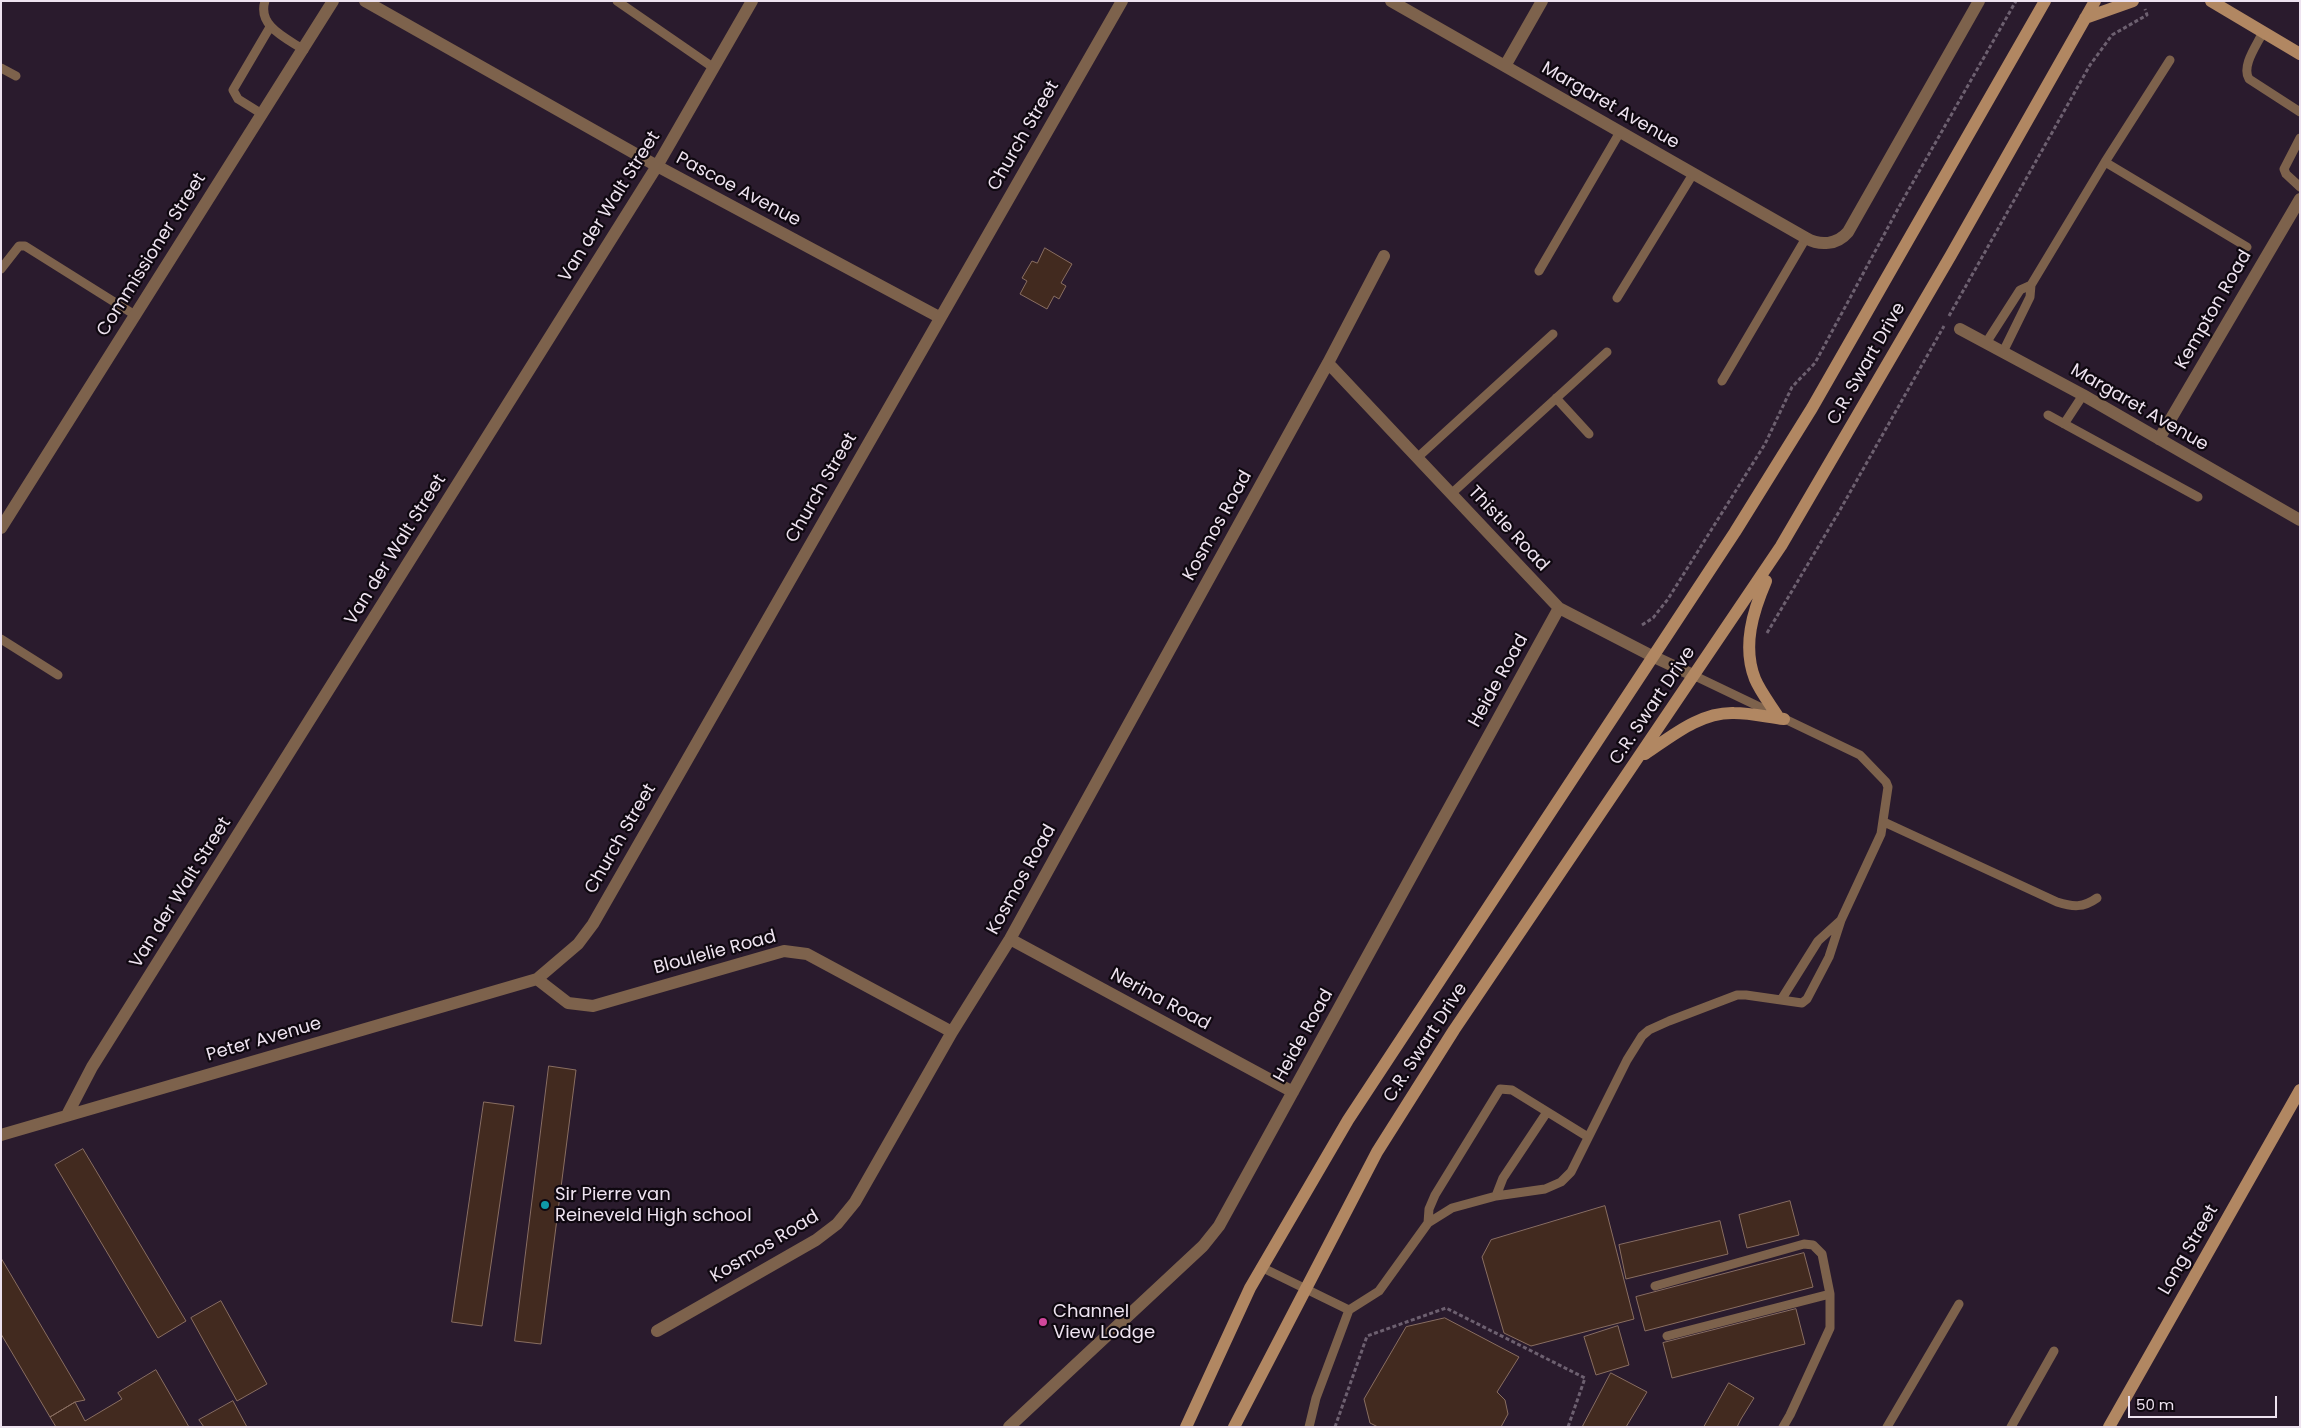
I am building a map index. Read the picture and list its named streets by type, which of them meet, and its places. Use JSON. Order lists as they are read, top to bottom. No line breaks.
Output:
{"streets":{"main road":["C.R. Swart Drive","Long Street"],"street":["Margaret Avenue","Church Street","Pascoe Avenue","Van der Walt Street","Commissioner Street","Kempton Road","Kosmos Road","Thistle Road","Heide Road","Bloulelie Road","Nerina Road","Peter Avenue"]},"crossings":[["Margaret Avenue","Kempton Road"],["Church Street","Pascoe Avenue"],["Church Street","Bloulelie Road"],["Church Street","Peter Avenue"],["Pascoe Avenue","Van der Walt Street"],["Van der Walt Street","Peter Avenue"],["C.R. Swart Drive","Thistle Road"],["Kosmos Road","Thistle Road"],["Kosmos Road","Bloulelie Road"],["Kosmos Road","Nerina Road"],["Thistle Road","Heide Road"],["Heide Road","Nerina Road"],["Bloulelie Road","Peter Avenue"]],"places":["Sir Pierre van Reineveld High school","Channel View Lodge"],"scale_bar":"50 m"}
